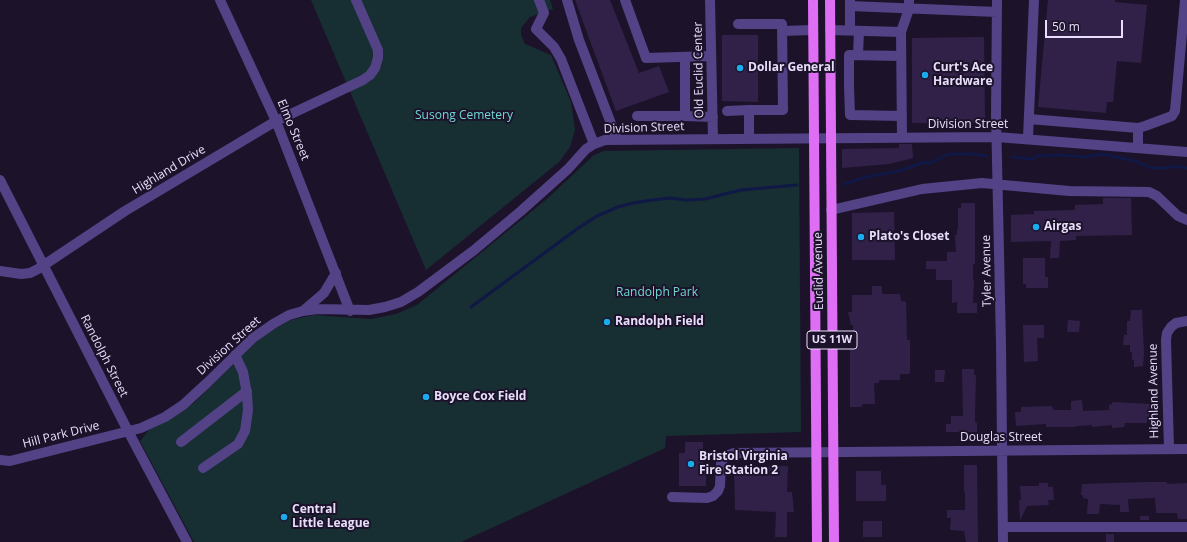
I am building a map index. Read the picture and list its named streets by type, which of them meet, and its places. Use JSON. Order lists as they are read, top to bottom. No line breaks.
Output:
{"streets":{"main road":["Euclid Avenue","US 11W"],"street":["Old Euclid Center","Division Street","Elmo Street","Highland Drive","Tyler Avenue","Randolph Street","Highland Avenue","Hill Park Drive","Douglas Street"]},"crossings":[["Old Euclid Center","Division Street"],["Division Street","Elmo Street"],["Division Street","Euclid Avenue"],["Division Street","Tyler Avenue"],["Division Street","Randolph Street"],["Division Street","Hill Park Drive"],["Elmo Street","Highland Drive"],["Highland Drive","Randolph Street"],["Euclid Avenue","Douglas Street"],["Tyler Avenue","Douglas Street"],["Randolph Street","Hill Park Drive"],["Highland Avenue","Douglas Street"]],"parks":["Susong Cemetery","Randolph Park"],"places":["Dollar General","Curt's Ace Hardware","Airgas","Plato's Closet","Randolph Field","Boyce Cox Field","Bristol Virginia Fire Station 2","Central Little League"],"scale_bar":"50 m"}
